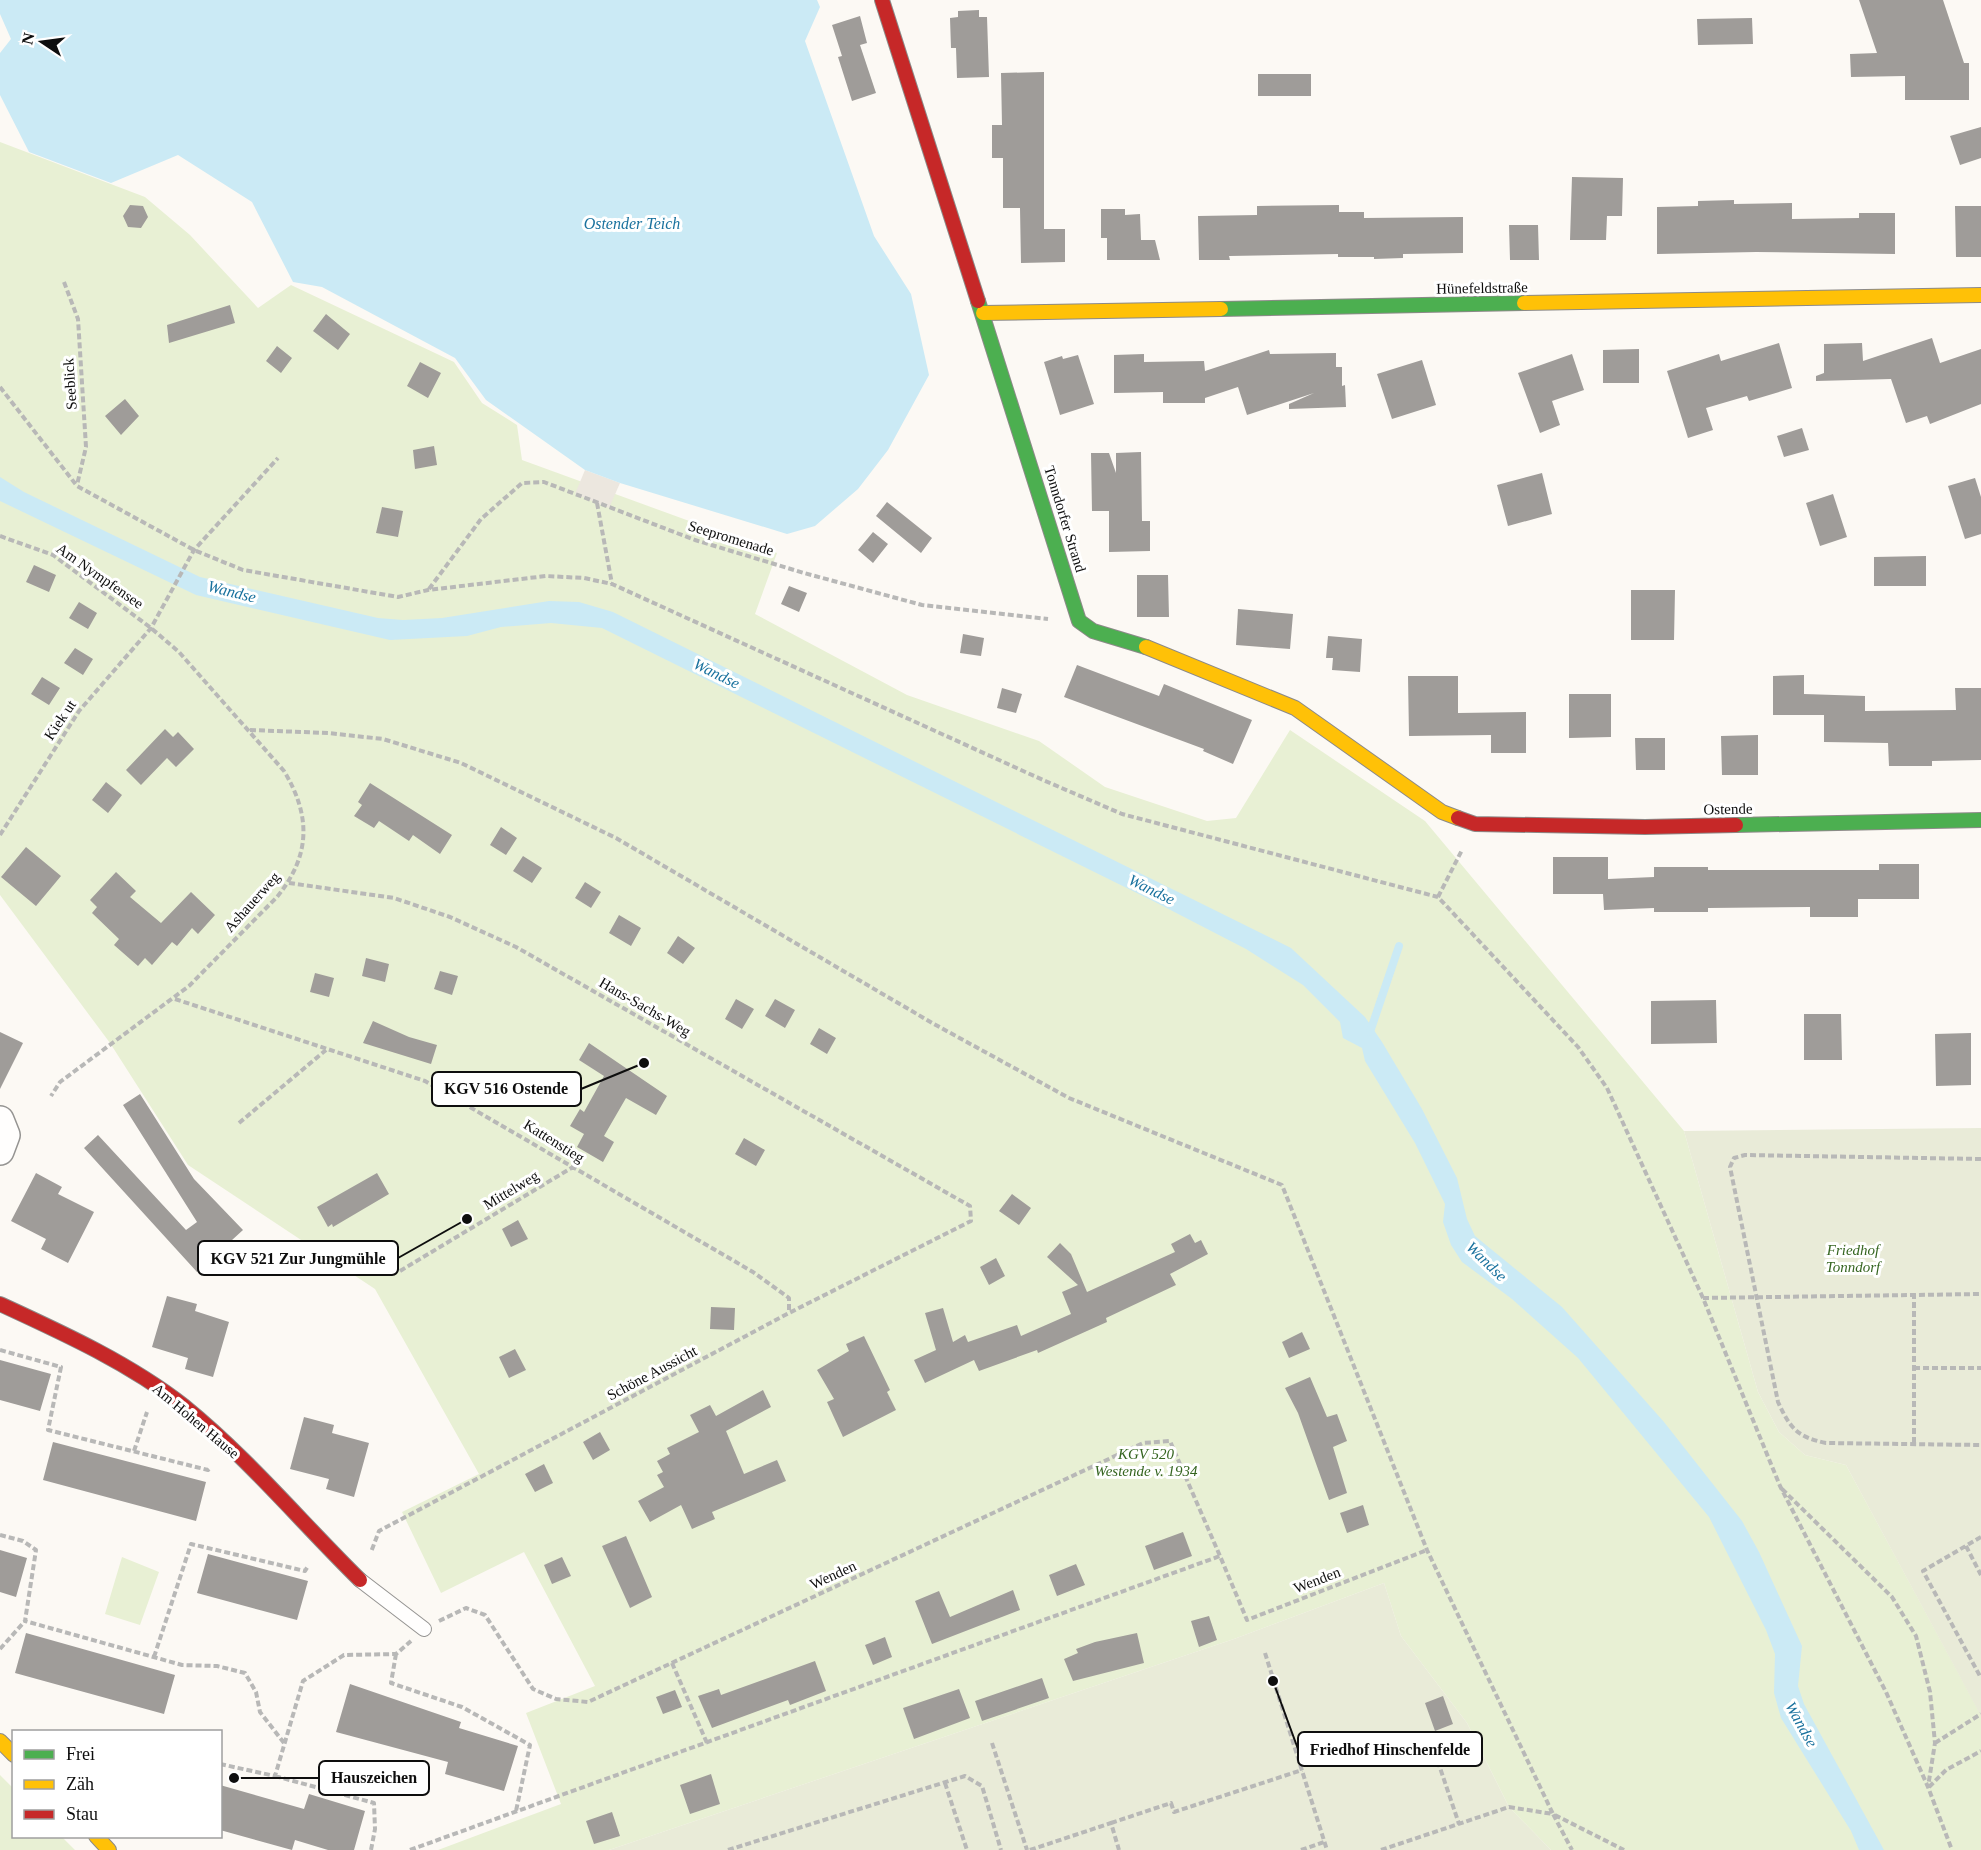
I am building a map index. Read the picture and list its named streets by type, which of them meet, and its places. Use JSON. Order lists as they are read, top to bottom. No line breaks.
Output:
{"streets":{"street":["Hünefeldstraße","Tonndorfer Strand","Ostende","Am Hohen Hause"],"path":["Seeblick","Seepromenade","Am Nympfensee","Kiek ut","Ashauerweg","Hans-Sachs-Weg","Kattenstieg","Mittelweg","Schöne Aussicht","Wenden"]},"crossings":[["Hünefeldstraße","Tonndorfer Strand"],["Tonndorfer Strand","Seepromenade"],["Am Nympfensee","Kiek ut"],["Am Nympfensee","Ashauerweg"],["Kiek ut","Ashauerweg"],["Ashauerweg","Hans-Sachs-Weg"],["Ashauerweg","Kattenstieg"],["Hans-Sachs-Weg","Schöne Aussicht"],["Kattenstieg","Mittelweg"],["Kattenstieg","Schöne Aussicht"],["Schöne Aussicht","Am Hohen Hause"]],"water":["Ostender Teich","Wandse"],"parks":["Friedhof Tonndorf","KGV 520 Westende v. 1934"],"places":["KGV 516 Ostende","KGV 521 Zur Jungmühle","Friedhof Hinschenfelde","Hauszeichen"],"legend":["Frei","Zäh","Stau"],"north":"left"}
